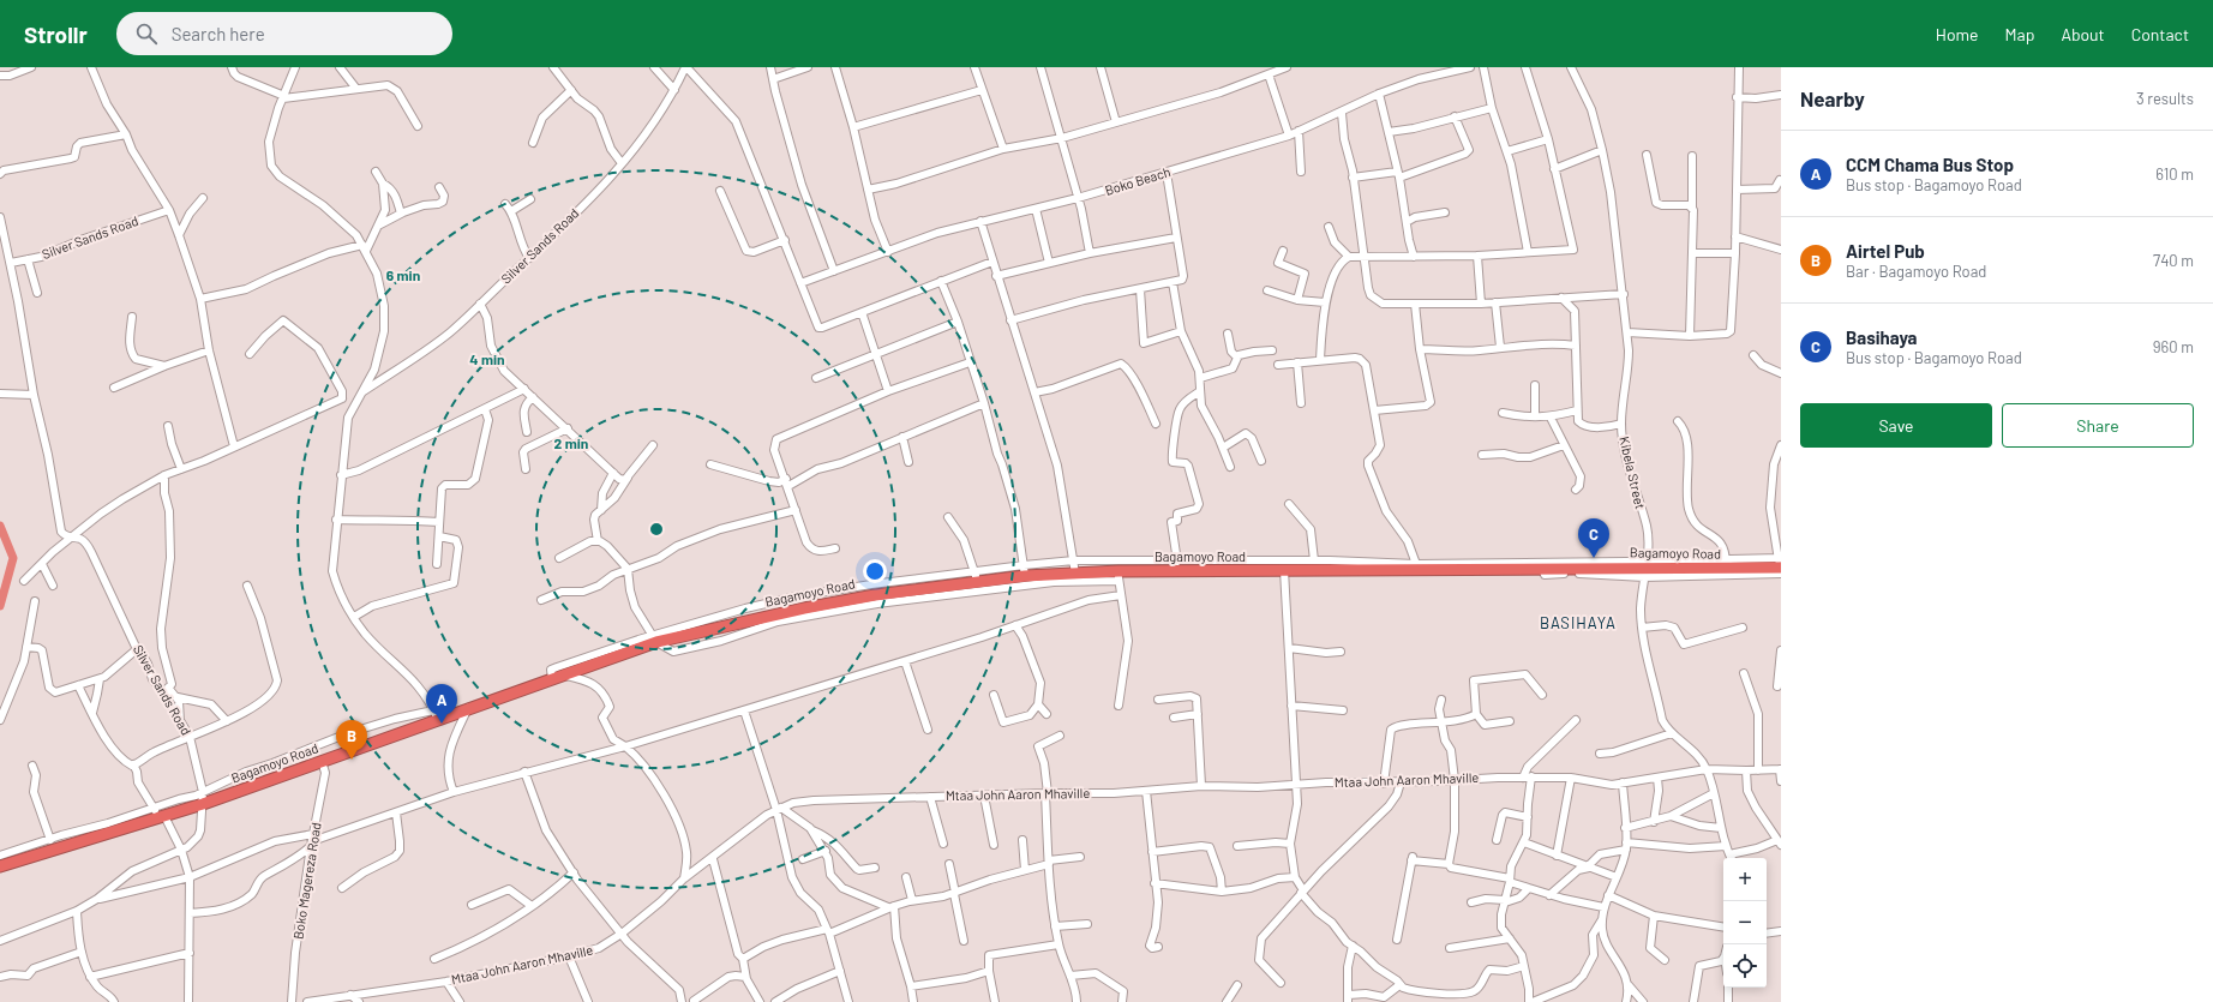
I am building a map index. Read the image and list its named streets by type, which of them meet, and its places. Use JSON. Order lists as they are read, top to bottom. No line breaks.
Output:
{"streets":{"highway":["Bagamoyo Road"],"street":["Boko Beach","Silver Sands Road","Kibela Street","Mtaa John Aaron Mhaville","Boko Magereza Road"]},"crossings":[["Silver Sands Road","Bagamoyo Road"],["Kibela Street","Bagamoyo Road"],["Kibela Street","Mtaa John Aaron Mhaville"],["Bagamoyo Road","Boko Magereza Road"]],"districts":["BASIHAYA"],"page":{"header":"Strollr","search":"Search here","nav":["Home","Map","About","Contact"],"heading":["Nearby","3 results"],"list":[{"mark":"A","name":"CCM Chama Bus Stop","note":"Bus stop · Bagamoyo Road","value":"610 m"},{"mark":"B","name":"Airtel Pub","note":"Bar · Bagamoyo Road","value":"740 m"},{"mark":"C","name":"Basihaya","note":"Bus stop · Bagamoyo Road","value":"960 m"}],"buttons":["Save","Share"],"pins":["C","A","B"],"map_buttons":["+","−"]},"rings":["6 min","4 min","2 min"]}
